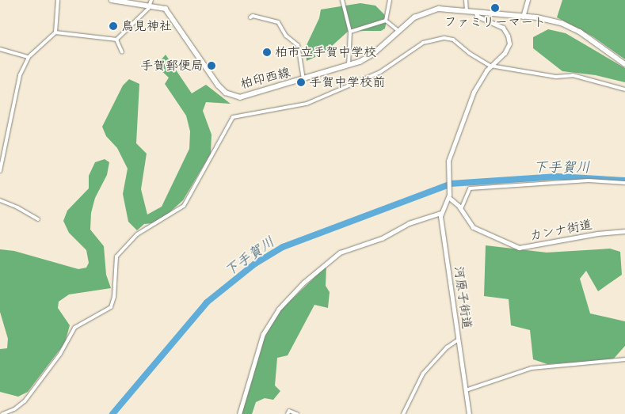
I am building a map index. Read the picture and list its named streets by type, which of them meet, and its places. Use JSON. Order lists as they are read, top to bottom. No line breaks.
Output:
{"streets":{"main road":["柏印西線"],"street":["カンナ街道","河原子街道"]},"water":["下手賀川"],"places":["ファミリーマート","鳥見神社","柏市立手賀中学校","手賀郵便局","手賀中学校前"]}
